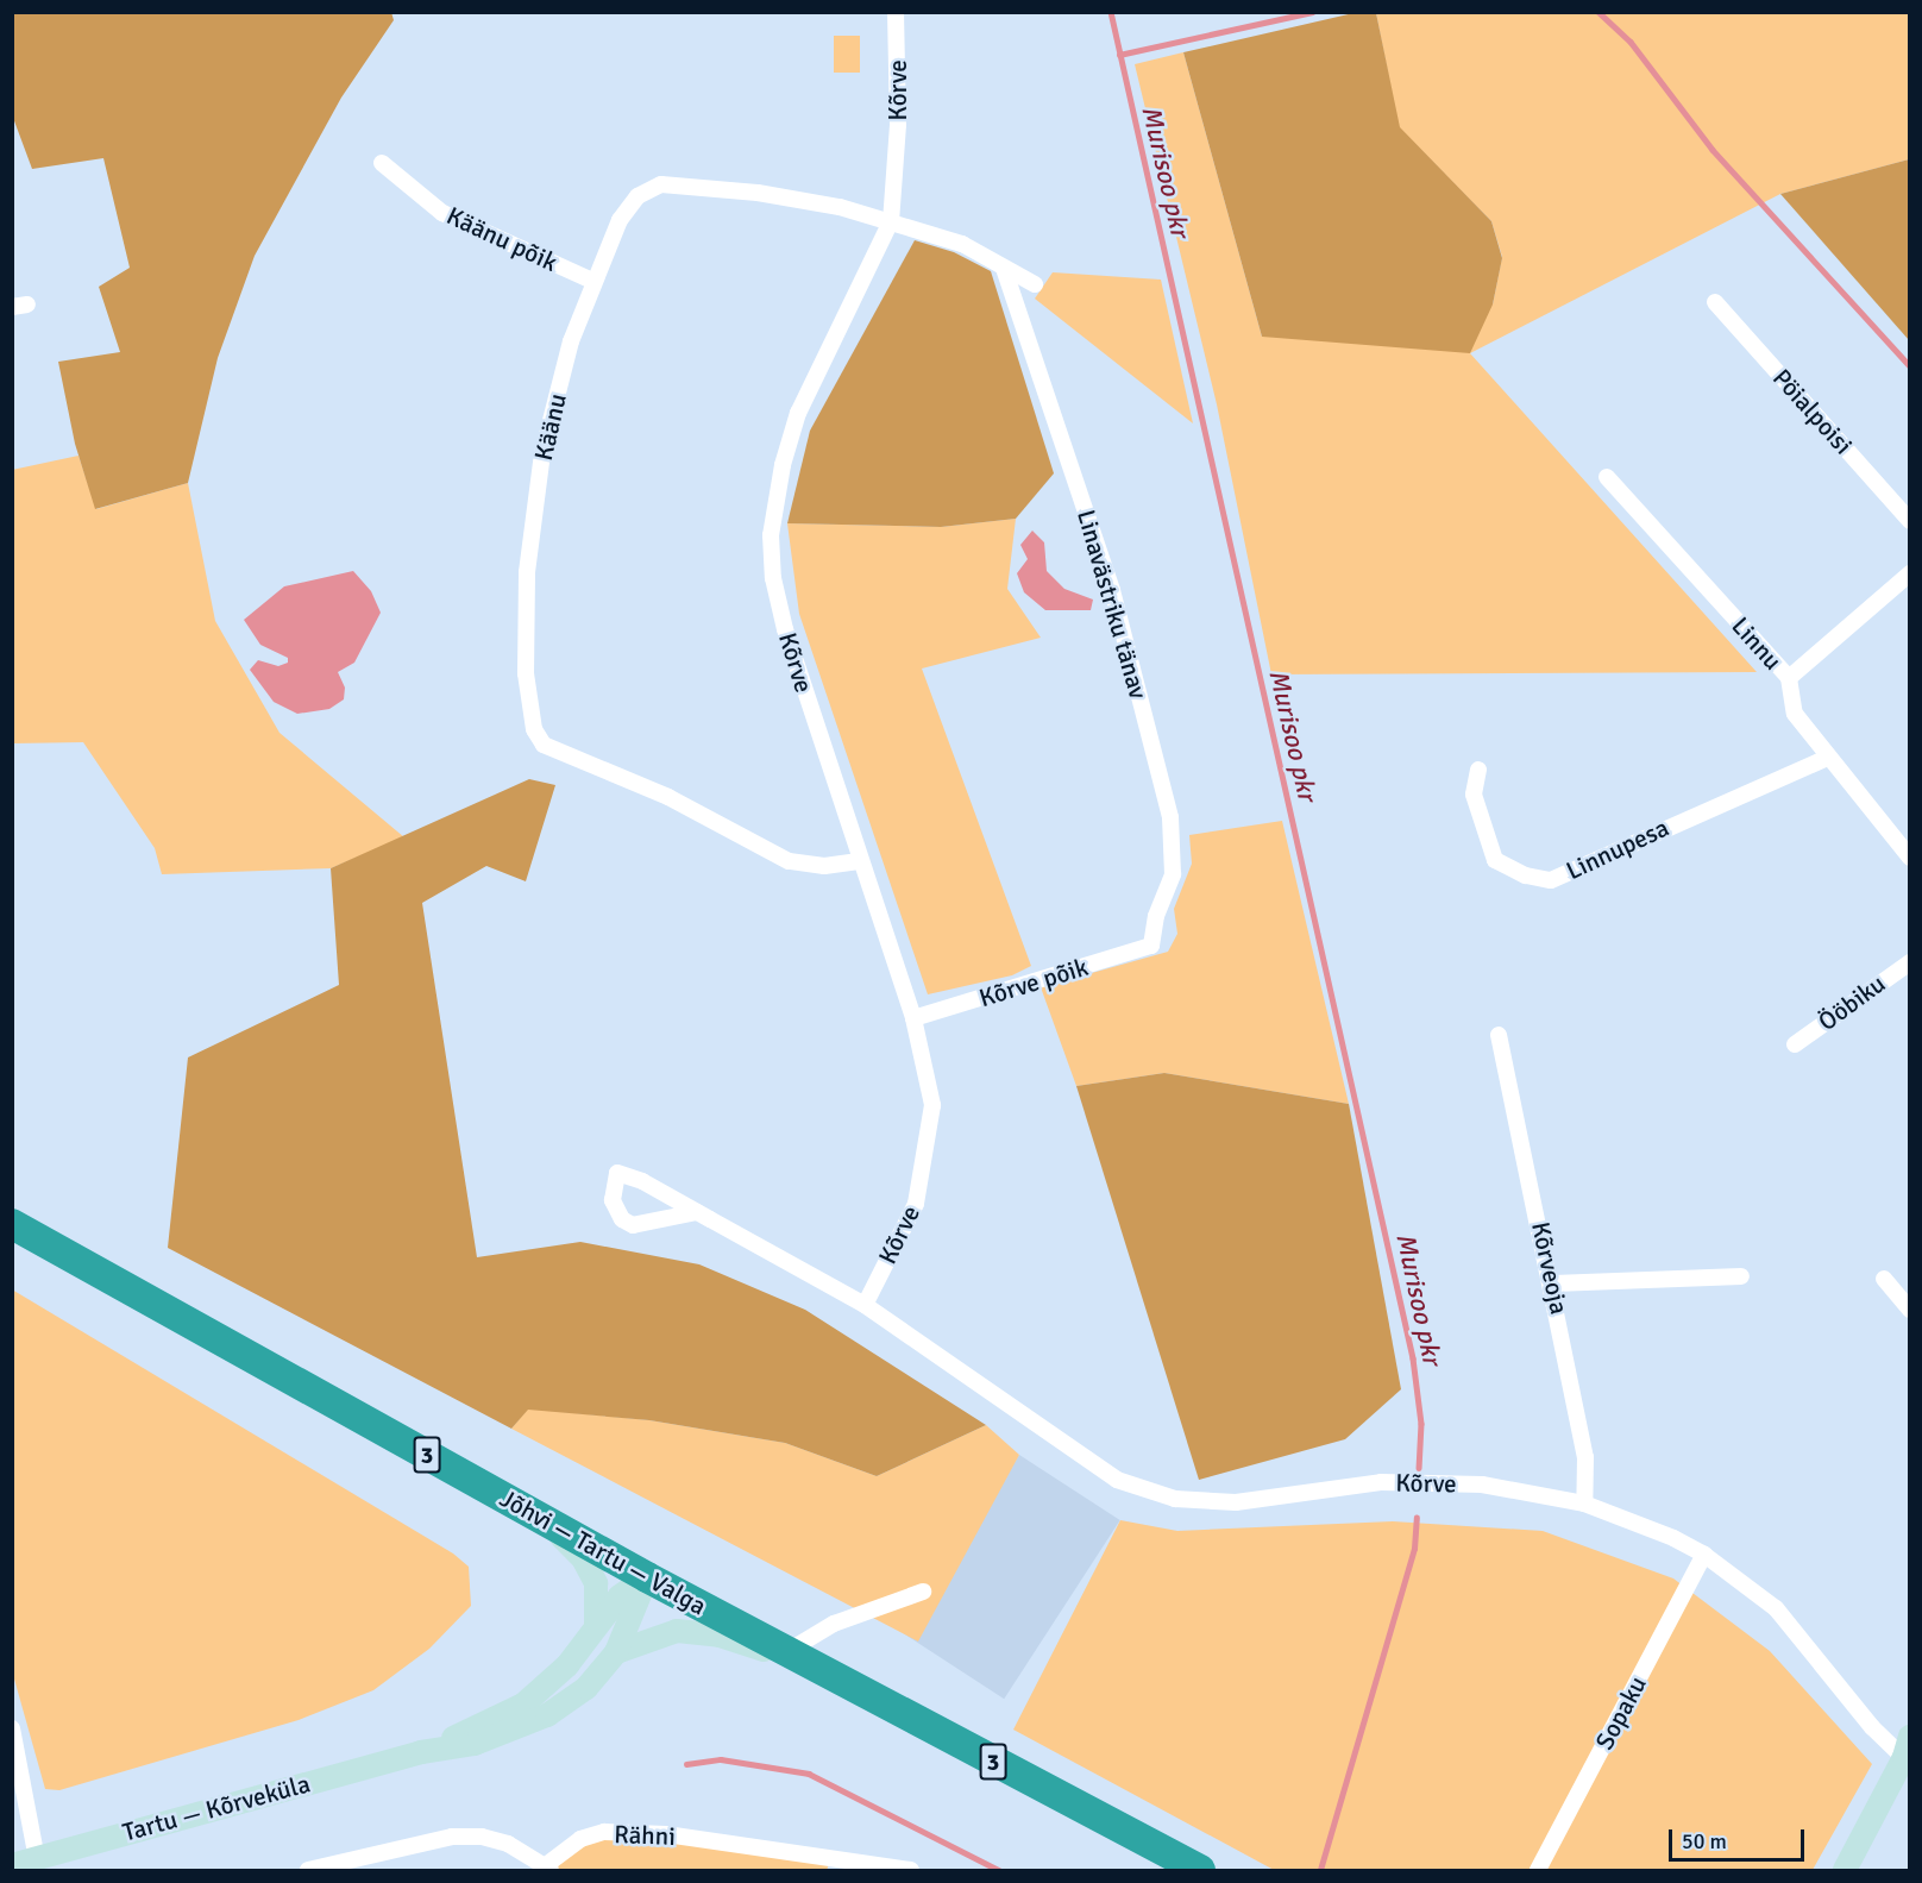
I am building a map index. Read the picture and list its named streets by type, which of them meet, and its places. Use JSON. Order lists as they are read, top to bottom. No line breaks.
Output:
{"streets":{"highway":["3","Jõhvi — Tartu — Valga"],"main road":["Tartu — Kõrveküla"],"street":["Kõrve","Käänu põik","Pöialpoisi","Käänu","Linavästriku tänav","Linnu","Linnupesa","Kõrve põik","Ööbiku","Kõrveoja","Sopaku","Rähni"]},"crossings":[["Kõrve","Käänu"],["Kõrve","Kõrve põik"],["Kõrve","Kõrveoja"],["Kõrve","Sopaku"],["Käänu põik","Käänu"],["Käänu","Linavästriku tänav"],["Linavästriku tänav","Kõrve põik"],["Linnu","Linnupesa"],["Jõhvi — Tartu — Valga","Tartu — Kõrveküla"]],"water":["Murisoo pkr"],"scale_bar":"50 m"}
